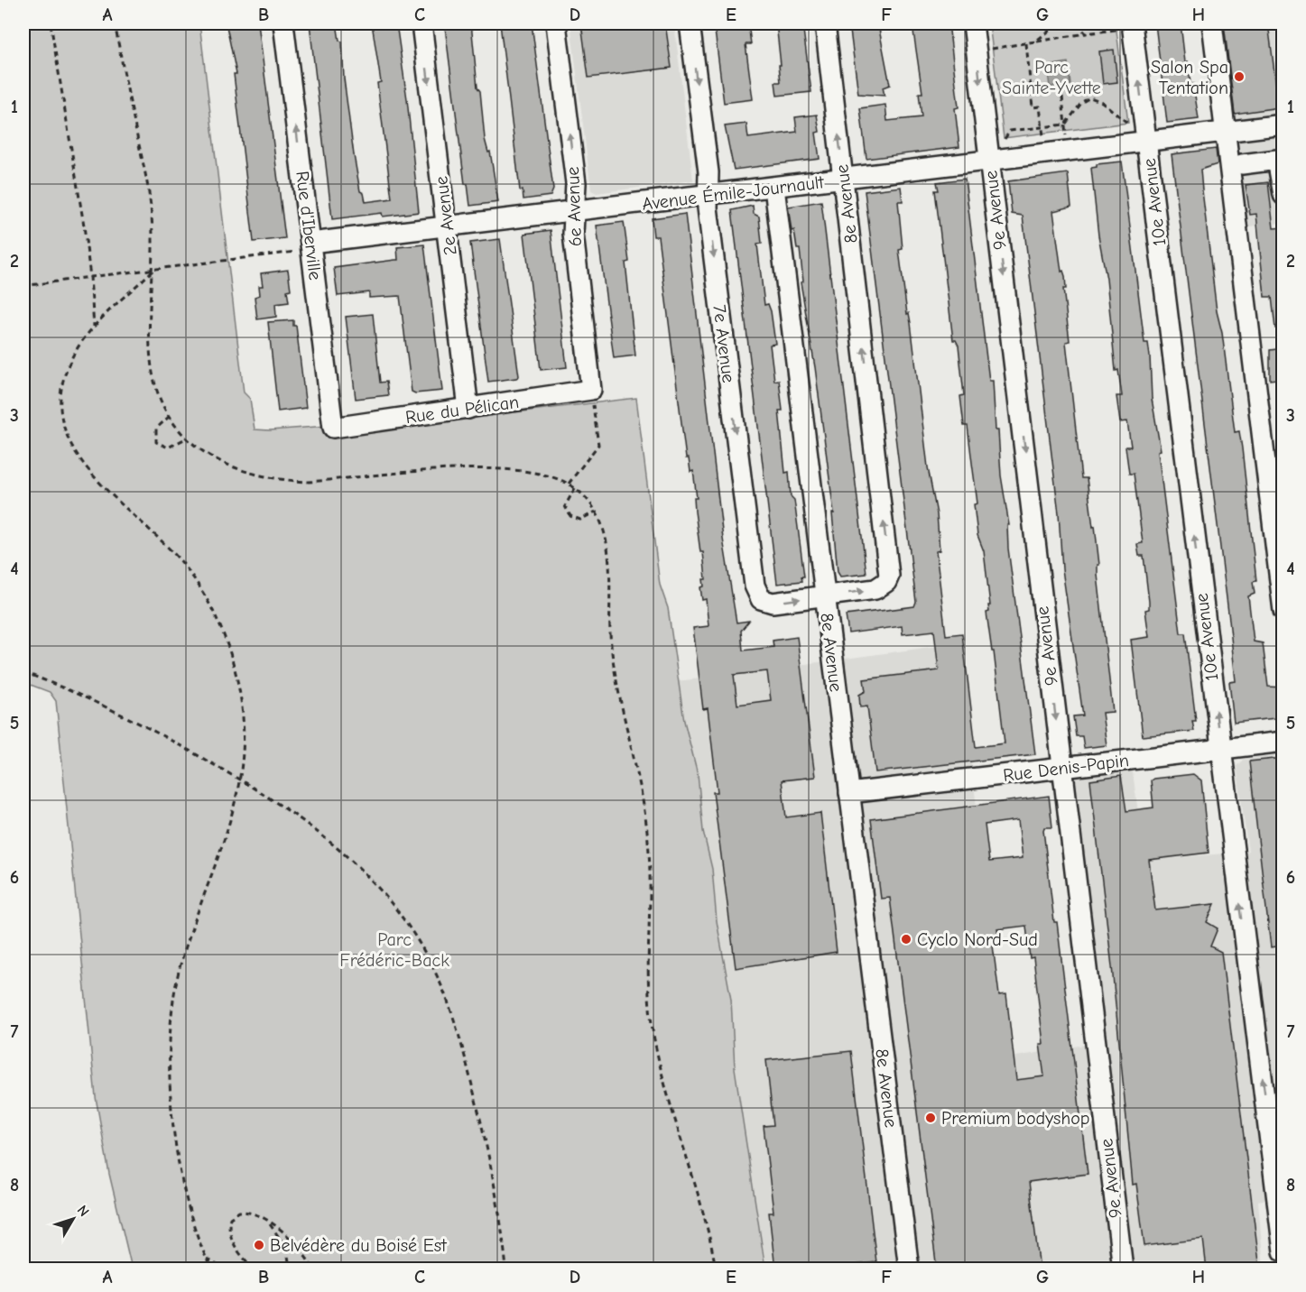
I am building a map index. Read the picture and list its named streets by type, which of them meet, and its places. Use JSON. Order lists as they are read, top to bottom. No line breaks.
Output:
{"streets":{"street":["Avenue Émile-Journault","10e Avenue","8e Avenue","6e Avenue","9e Avenue","2e Avenue","Rue d'Iberville","7e Avenue","Rue du Pélican","Rue Denis-Papin"]},"crossings":[["Avenue Émile-Journault","10e Avenue"],["Avenue Émile-Journault","8e Avenue"],["Avenue Émile-Journault","6e Avenue"],["Avenue Émile-Journault","9e Avenue"],["Avenue Émile-Journault","2e Avenue"],["Avenue Émile-Journault","Rue d'Iberville"],["Avenue Émile-Journault","7e Avenue"],["10e Avenue","Rue Denis-Papin"],["8e Avenue","7e Avenue"],["8e Avenue","Rue Denis-Papin"],["6e Avenue","Rue du Pélican"],["9e Avenue","Rue Denis-Papin"],["2e Avenue","Rue du Pélican"],["Rue d'Iberville","Rue du Pélican"]],"one_way":["6e Avenue","9e Avenue","2e Avenue","Rue d'Iberville"],"parks":["Parc Sainte-Yvette","Parc Frédéric-Back"],"places":["Salon Spa Tentation","Cyclo Nord-Sud","Premium bodyshop","Belvédère du Boisé Est"],"north":"top right","grid":{"columns":["A","B","C","D","E","F","G","H"],"rows":["1","2","3","4","5","6","7","8"]}}
